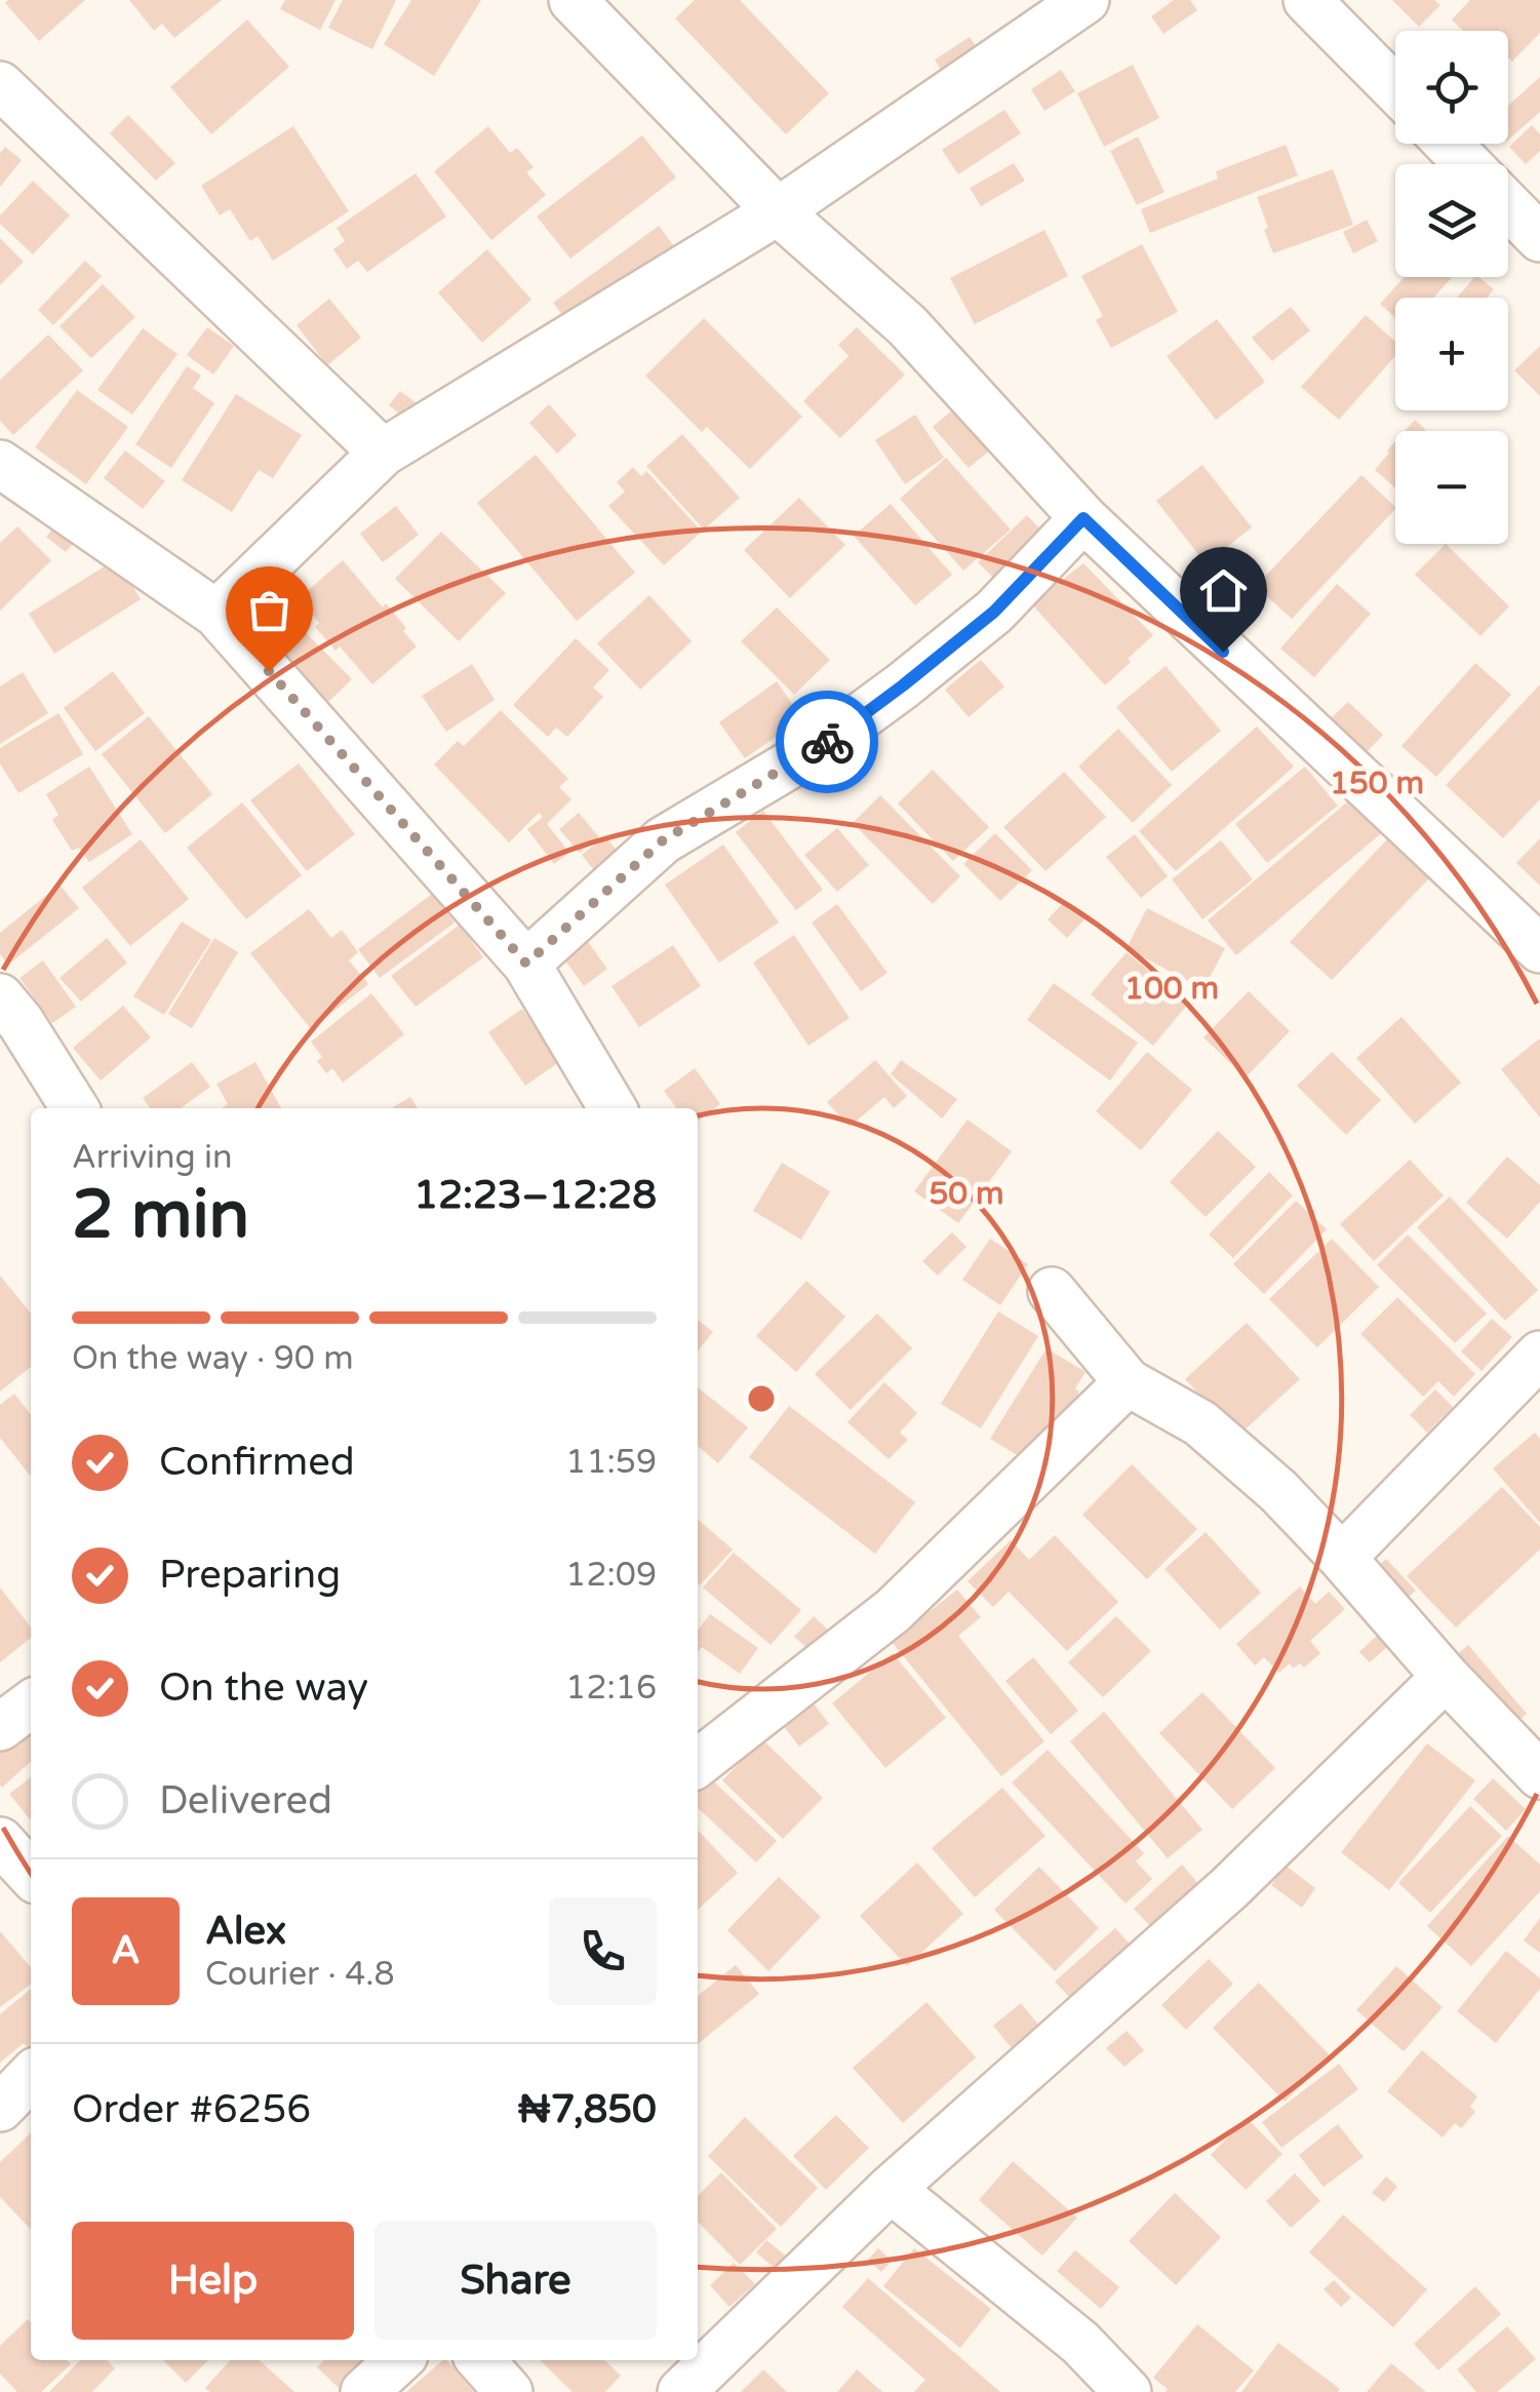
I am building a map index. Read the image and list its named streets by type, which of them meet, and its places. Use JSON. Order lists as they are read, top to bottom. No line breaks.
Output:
{"page":{"map_buttons":["+","−"],"heading":["2 min","Arriving in","12:23–12:28"],"panel":["Alex","Courier · 4.8","Order #6256","₦7,850"],"bar":"On the way · 90 m","list":[["Confirmed","11:59"],["Preparing","12:09"],["On the way","12:16"],"Delivered"],"round":"A","buttons":["Help","Share"]},"rings":["150 m","100 m","50 m"]}
